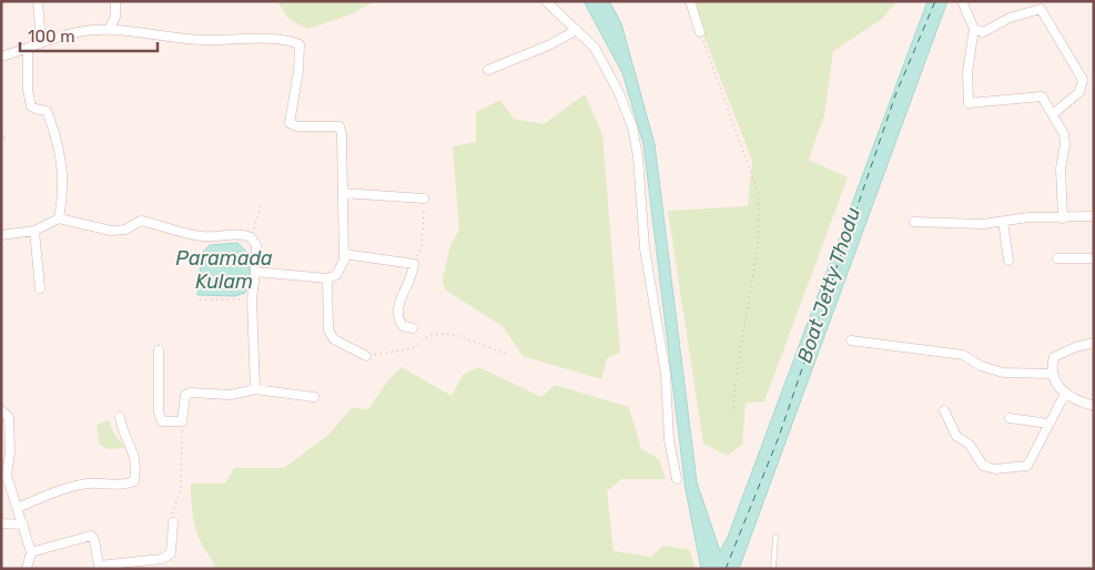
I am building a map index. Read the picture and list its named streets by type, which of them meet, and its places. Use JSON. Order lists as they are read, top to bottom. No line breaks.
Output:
{"water":["Paramada Kulam","Boat Jetty Thodu"],"scale_bar":"100 m"}
